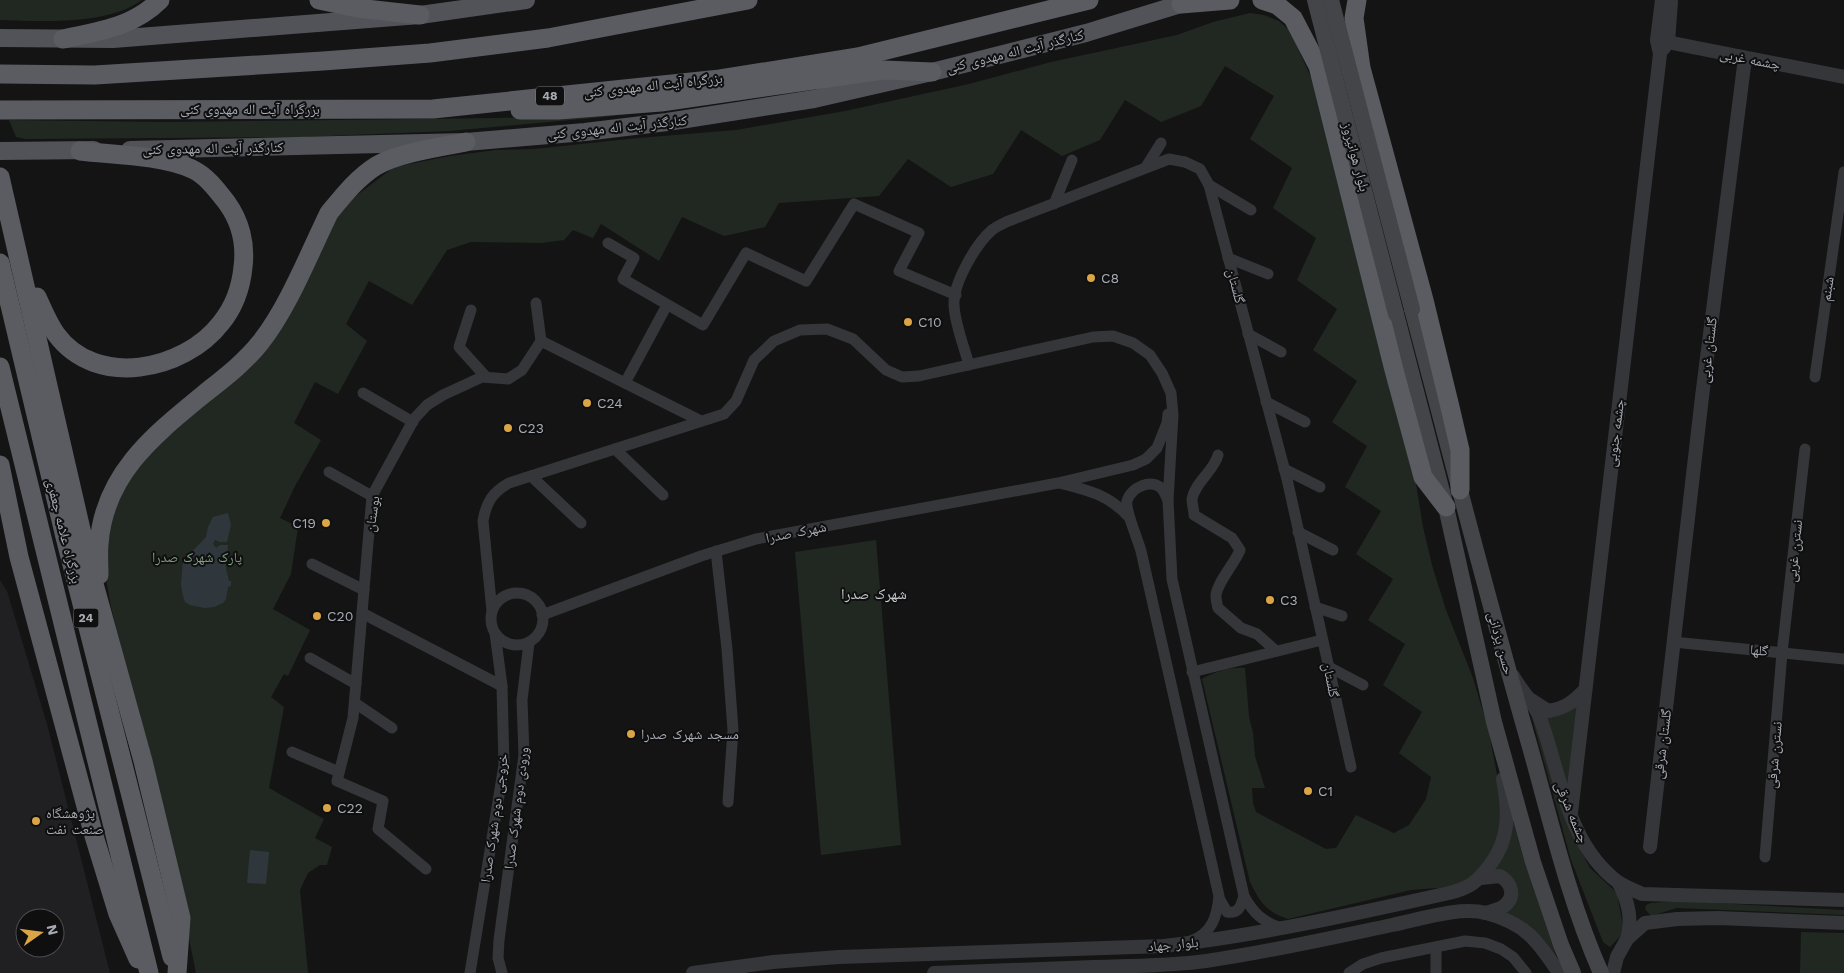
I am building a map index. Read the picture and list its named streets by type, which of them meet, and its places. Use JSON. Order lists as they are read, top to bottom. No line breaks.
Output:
{"streets":{"highway":["بزرگراه آیت اله مهدوی کنی","48","بزرگراه علامه جعفری","24"],"main road":["کنارگذر آیت اله مهدوی کنی","بلوار هوانیروز","حسن یزدانی"],"street":["چشمه غربی","گلستان","شبنم","گلستان غربی","چشمه جنوبی","بوستان","شهرک صدرا","نسترن غربی","گلها","گلستان شرقی","نسترن شرقی","ورودی دوم شهرک صدرا","چشمه شرقی","خروجی دوم شهرک صدرا","بلوار جهاد"]},"crossings":[["چشمه غربی","گلستان غربی"],["چشمه غربی","چشمه جنوبی"],["بلوار هوانیروز","حسن یزدانی"],["گلستان غربی","گلها"],["گلستان غربی","گلستان شرقی"],["چشمه جنوبی","چشمه شرقی"],["شهرک صدرا","ورودی دوم شهرک صدرا"],["شهرک صدرا","خروجی دوم شهرک صدرا"],["نسترن غربی","گلها"],["نسترن غربی","نسترن شرقی"],["حسن یزدانی","چشمه شرقی"],["حسن یزدانی","بلوار جهاد"],["گلها","گلستان شرقی"],["گلها","نسترن شرقی"],["ورودی دوم شهرک صدرا","خروجی دوم شهرک صدرا"]],"districts":["شهرک صدرا"],"parks":["پارک شهرک صدرا"],"places":["C8","C10","C24","C23","C19","C3","C20","مسجد شهرک صدرا","C1","C22","پژوهشگاه صنعت نفت"],"north":"right"}
